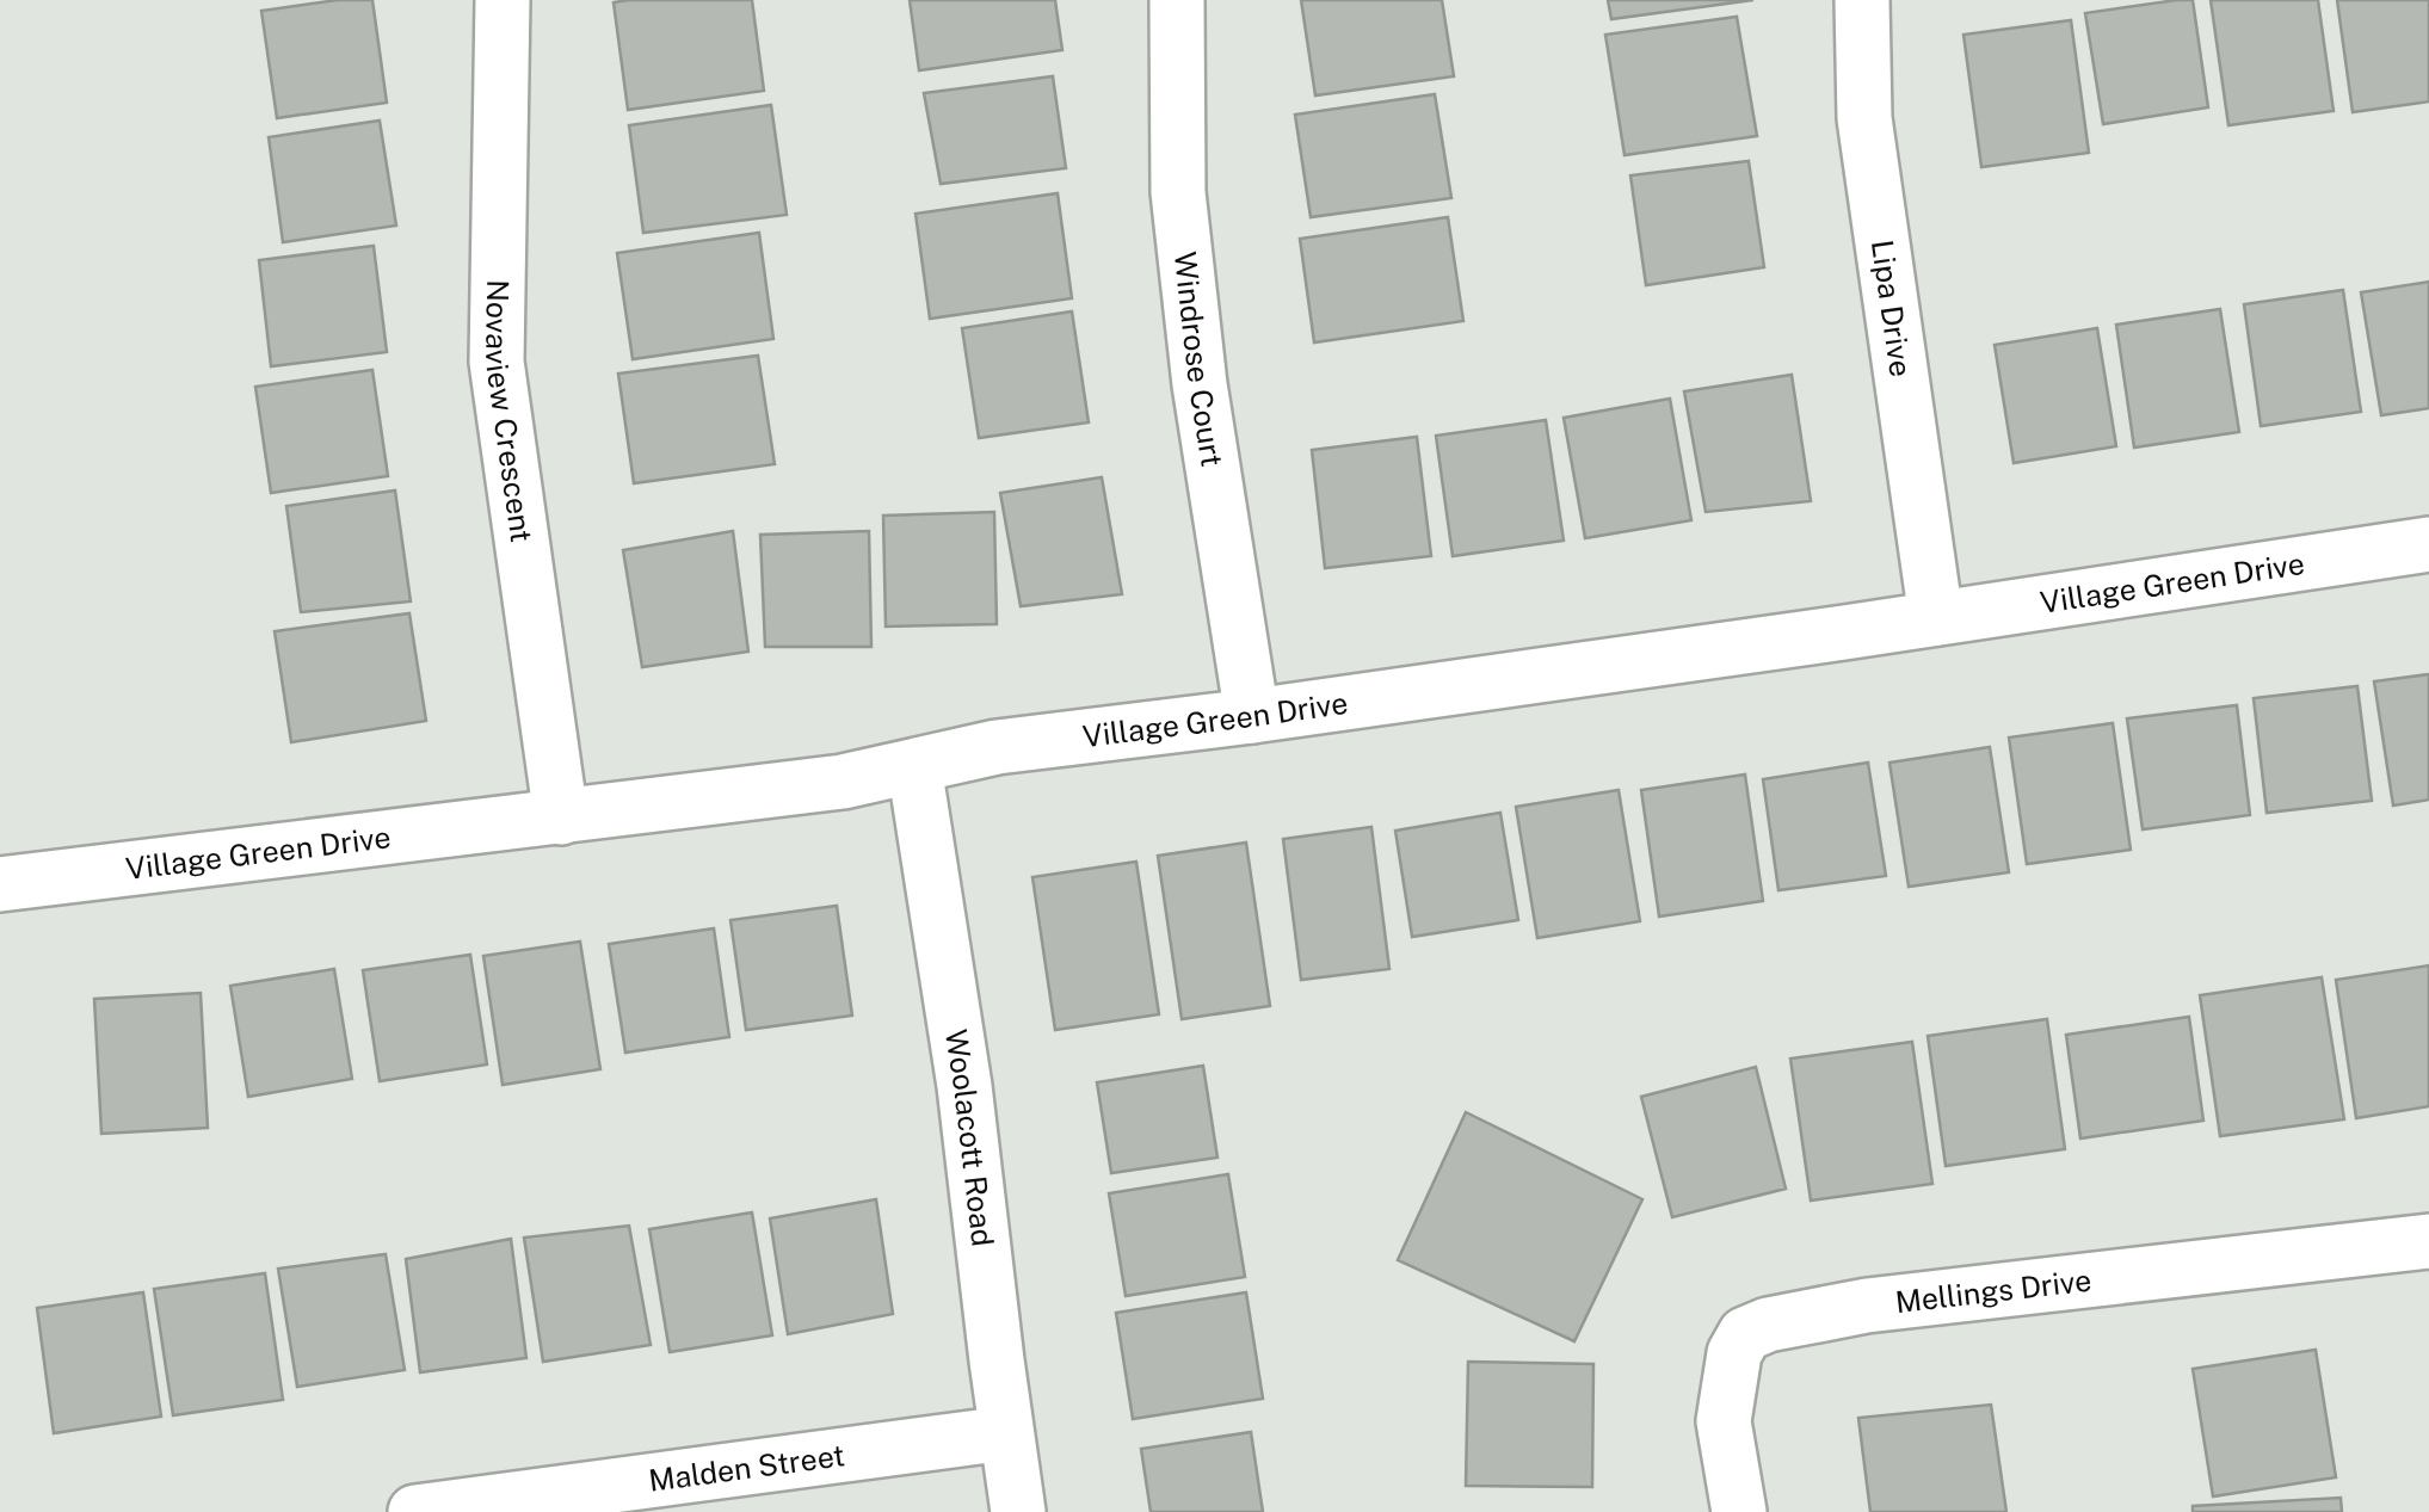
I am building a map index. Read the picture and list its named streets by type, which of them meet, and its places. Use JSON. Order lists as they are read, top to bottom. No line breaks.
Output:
{"streets":{"street":["Lipa Drive","Windrose Court","Novaview Crescent","Village Green Drive","Woolacott Road","Mellings Drive","Malden Street"]},"crossings":[["Lipa Drive","Village Green Drive"],["Windrose Court","Village Green Drive"],["Novaview Crescent","Village Green Drive"],["Village Green Drive","Woolacott Road"],["Woolacott Road","Malden Street"]]}
